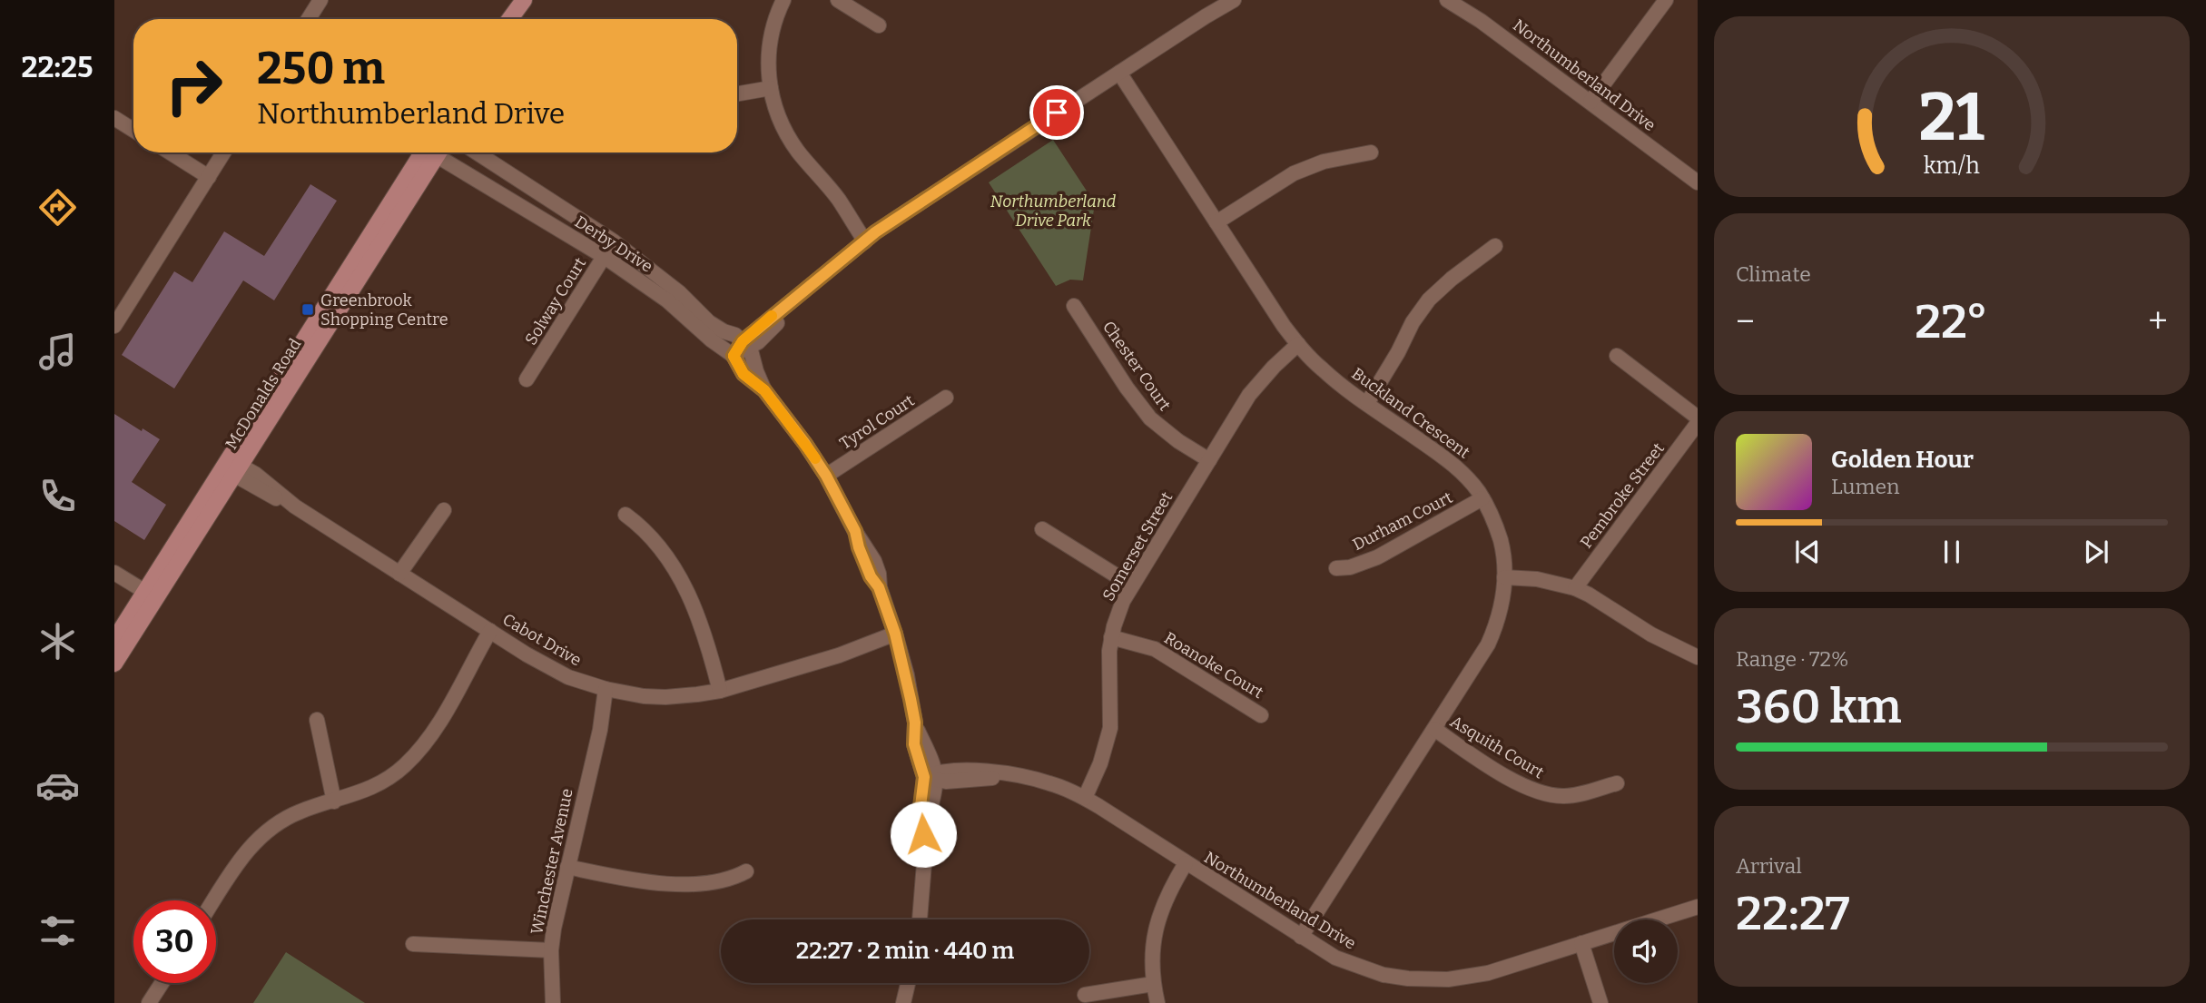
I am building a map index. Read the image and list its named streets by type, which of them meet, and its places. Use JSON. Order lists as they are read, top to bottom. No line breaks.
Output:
{"streets":{"main road":["McDonalds Road"],"street":["Northumberland Drive","Derby Drive","Solway Court","Chester Court","Buckland Crescent","Tyrol Court","Pembroke Street","Durham Court","Somerset Street","Cabot Drive","Roanoke Court","Asquith Court","Winchester Avenue"]},"crossings":[["Northumberland Drive","Derby Drive"],["Northumberland Drive","Buckland Crescent"],["Northumberland Drive","Somerset Street"],["Derby Drive","Solway Court"],["Derby Drive","Tyrol Court"],["Derby Drive","Cabot Drive"],["Chester Court","Somerset Street"],["McDonalds Road","Cabot Drive"],["Buckland Crescent","Durham Court"],["Buckland Crescent","Somerset Street"],["Buckland Crescent","Asquith Court"],["Somerset Street","Roanoke Court"],["Cabot Drive","Winchester Avenue"]],"parks":["Northumberland Drive Park"],"places":{"transit":["Greenbrook Shopping Centre"]},"page":{"tabs":"22:25","turn":["250 m","Northumberland Drive"],"tile":["Climate",["Range · 72%","360 km"],["Arrival","22:27"]],"heat":["−","22°","+"],"song":["Golden Hour","Lumen"],"limit":"30","trip":"22:27 · 2 min · 440 m","gauge":["21","km/h"]}}
